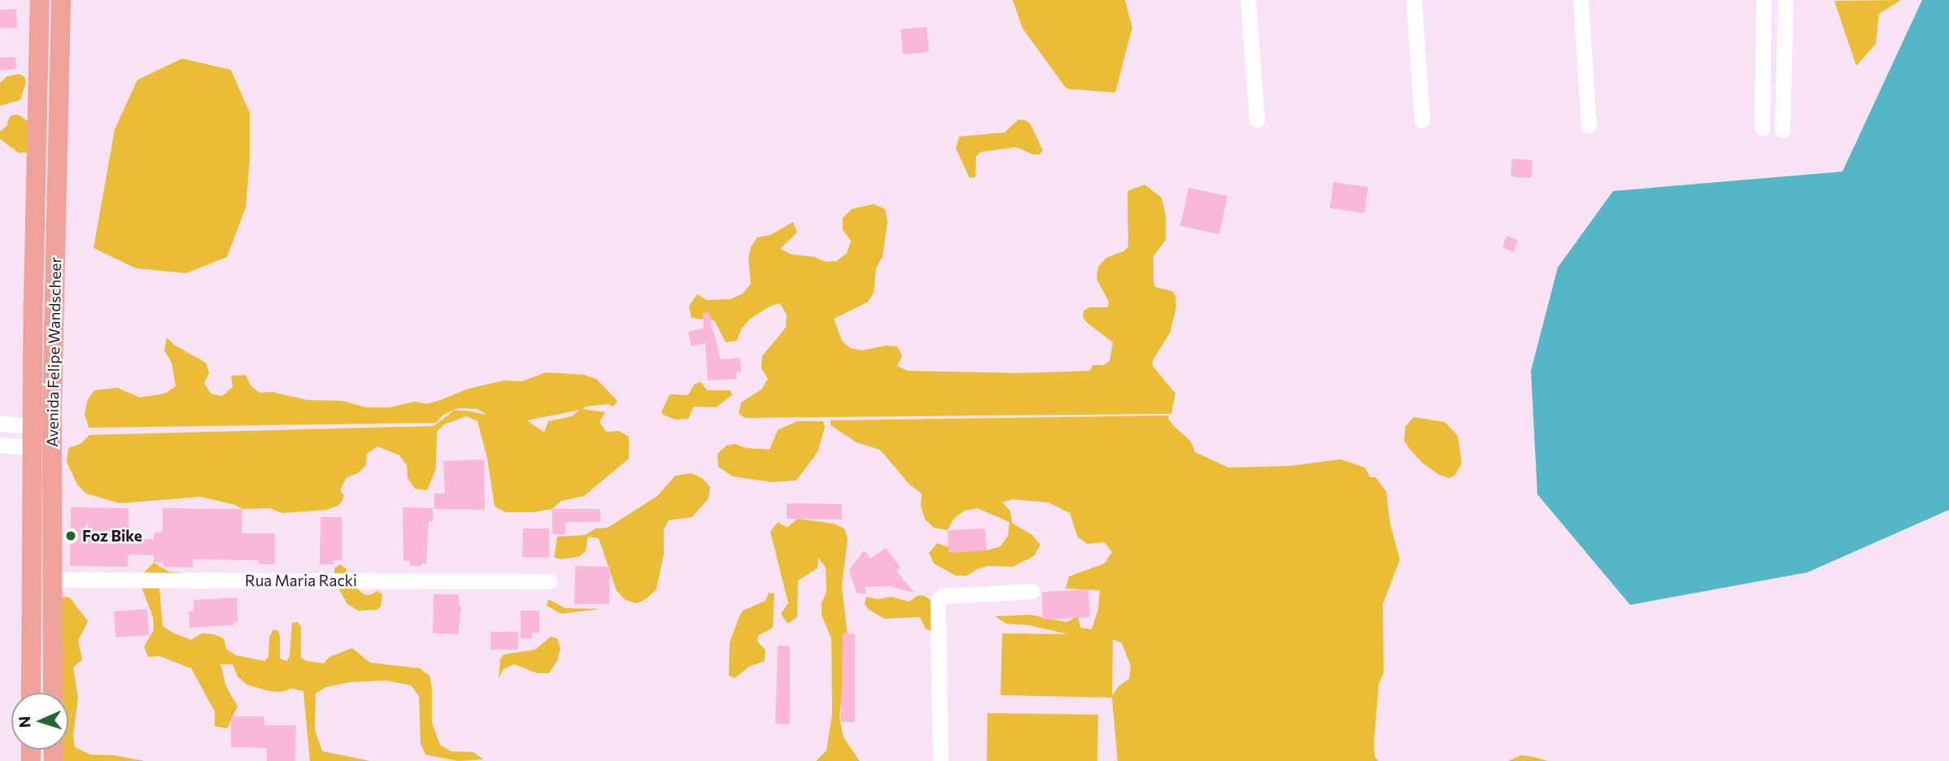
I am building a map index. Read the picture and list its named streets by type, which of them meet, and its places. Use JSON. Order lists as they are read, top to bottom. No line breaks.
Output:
{"streets":{"main road":["Avenida Felipe Wandscheer"],"street":["Rua Maria Racki"]},"crossings":[["Avenida Felipe Wandscheer","Rua Maria Racki"]],"places":["Foz Bike"],"north":"left"}
